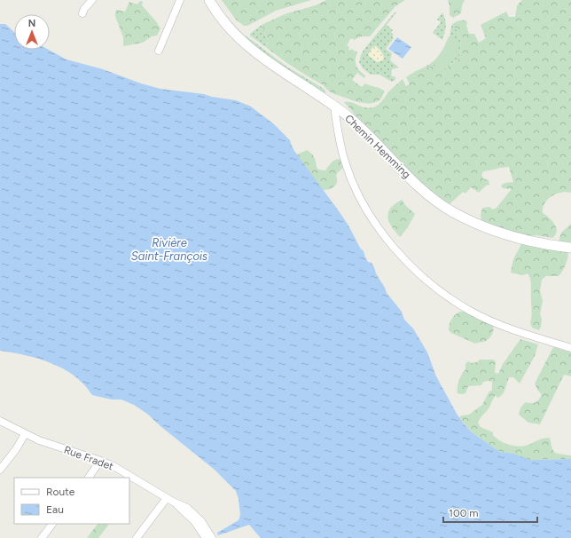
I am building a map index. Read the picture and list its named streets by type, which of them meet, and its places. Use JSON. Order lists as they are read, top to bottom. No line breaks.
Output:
{"streets":{"street":["Chemin Hemming","Rue Fradet"]},"water":["Rivière Saint-François"],"legend":["Route","Eau"],"scale_bar":"100 m","north":"top"}
